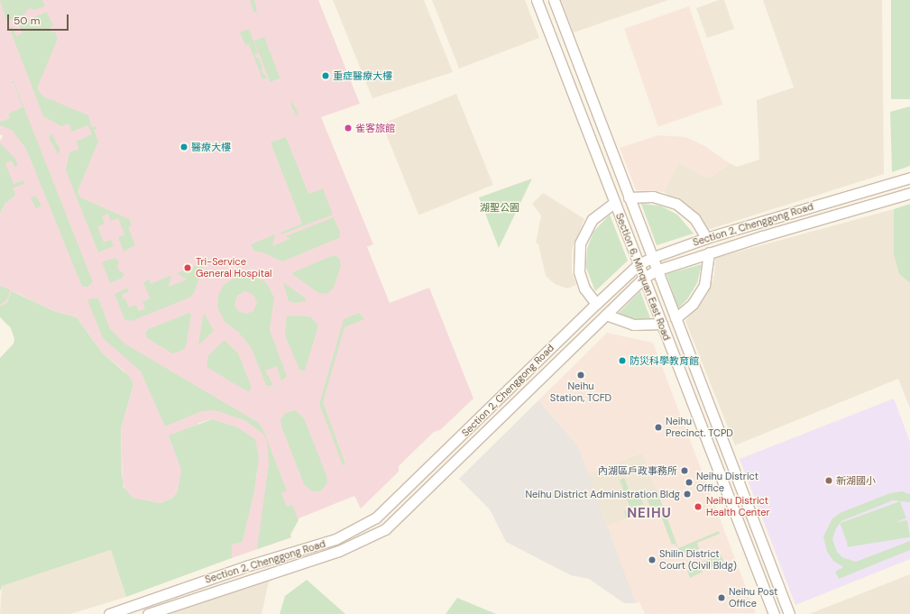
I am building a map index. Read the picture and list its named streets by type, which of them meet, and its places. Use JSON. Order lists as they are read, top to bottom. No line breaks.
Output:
{"streets":{"main road":["Section 2, Chenggong Road","Section 6, Minquan East Road"]},"crossings":[["Section 2, Chenggong Road","Section 6, Minquan East Road"]],"districts":["NEIHU"],"parks":["湖聖公園"],"places":["重症醫療大樓","雀客旅館","醫療大樓","Tri-Service General Hospital","防災科學教育館","Neihu Station, TCFD","Neihu Precinct. TCPD","內湖區戶政事務所","新湖國小","Neihu District Office","Neihu District Administration Bldg","Neihu District Health Center","Shilin District Court (Civil Bldg)","Neihu Post Office"],"scale_bar":"50 m"}
